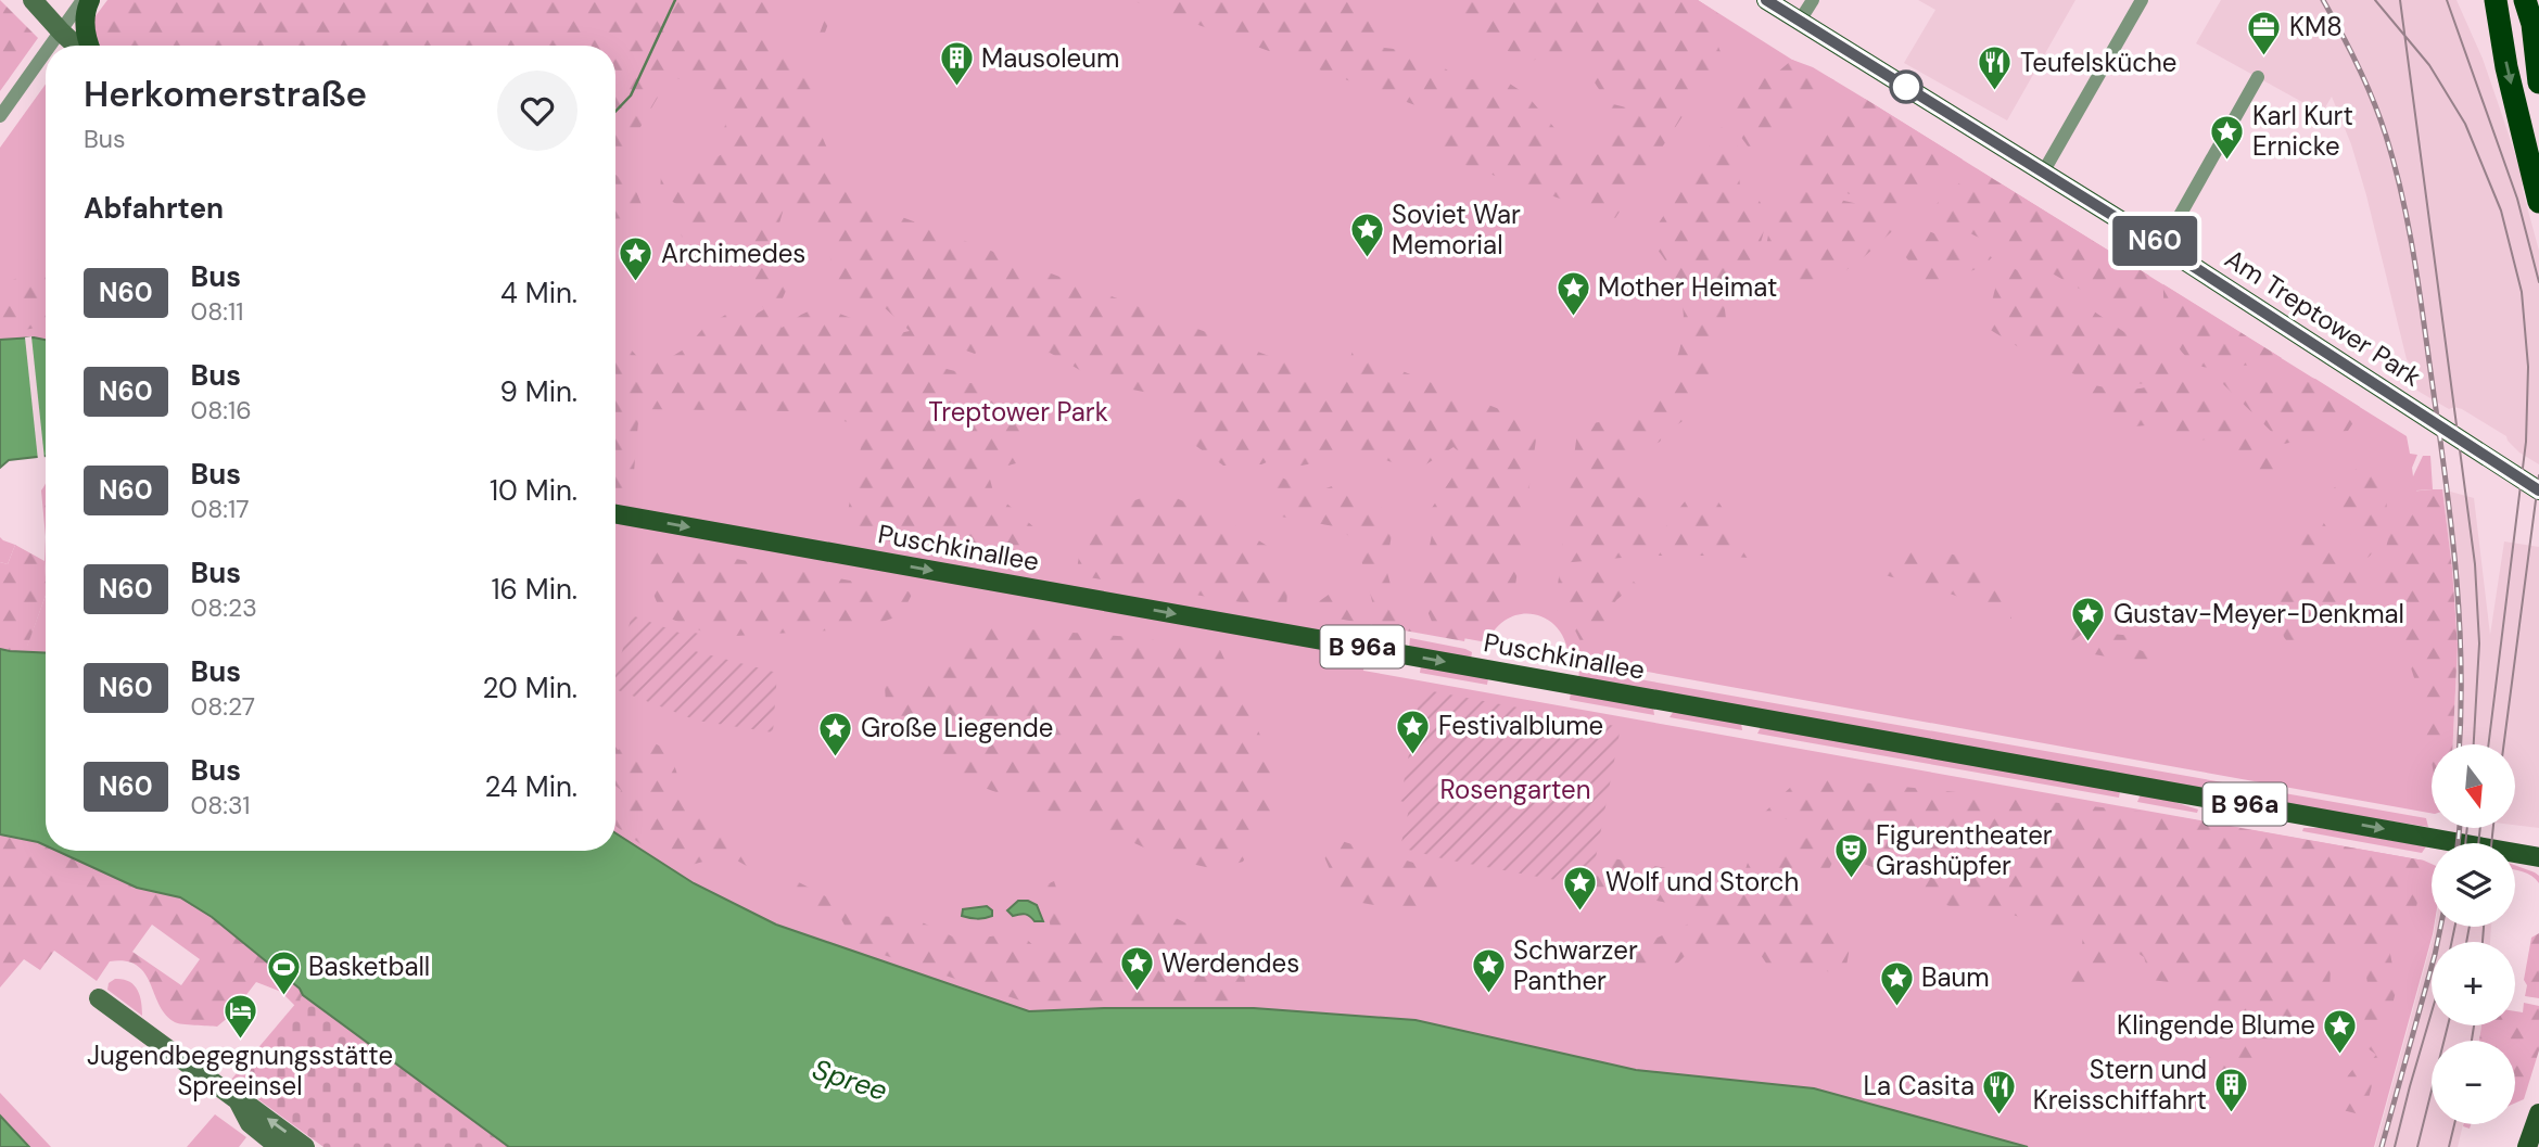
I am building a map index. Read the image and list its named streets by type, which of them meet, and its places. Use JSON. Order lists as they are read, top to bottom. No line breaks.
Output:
{"streets":{"main road":["Am Treptower Park","Puschkinallee","B 96a"]},"one_way":["Puschkinallee"],"water":["Spree"],"parks":["Treptower Park","Rosengarten"],"places":{"office":["KM8"],"building":["Mausoleum","Stern und Kreisschiffahrt"],"restaurant":["Teufelsküche","La Casita"],"place":["Karl Kurt Ernicke","Soviet War Memorial","Archimedes","Mother Heimat","Gustav-Meyer-Denkmal","Festivalblume","Große Liegende","Wolf und Storch","Werdendes","Schwarzer Panther","Baum","Klingende Blume"],"theatre":["Figurentheater Grashüpfer"],"sports":["Basketball"],"hotel":["Jugendbegegnungsstätte Spreeinsel"]},"lines":["bus line N60"],"north":"bottom","page":{"on_map":"N60","heading":[["Herkomerstraße","Bus"],"Abfahrten"],"list":[{"mark":"N60","name":"Bus","note":"08:11","value":"4 Min."},{"mark":"N60","name":"Bus","note":"08:16","value":"9 Min."},{"mark":"N60","name":"Bus","note":"08:17","value":"10 Min."},{"mark":"N60","name":"Bus","note":"08:23","value":"16 Min."},{"mark":"N60","name":"Bus","note":"08:27","value":"20 Min."},{"mark":"N60","name":"Bus","note":"08:31","value":"24 Min."}],"map_buttons":["+","−"]}}
